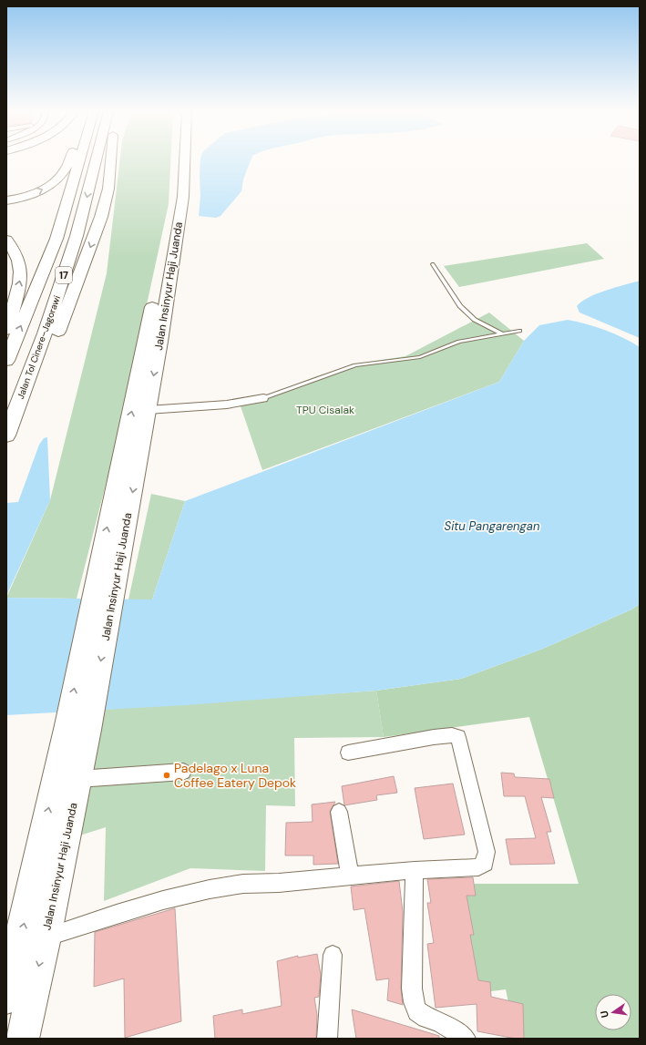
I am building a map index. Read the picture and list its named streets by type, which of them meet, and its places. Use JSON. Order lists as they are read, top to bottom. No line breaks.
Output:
{"streets":{"highway":["17","Jalan Insinyur Haji Juanda","Jalan Tol Cinere–Jagorawi"]},"water":["Situ Pangarengan"],"parks":["TPU Cisalak"],"places":["Padelago x Luna Coffee Eatery Depok"],"north":"left"}
